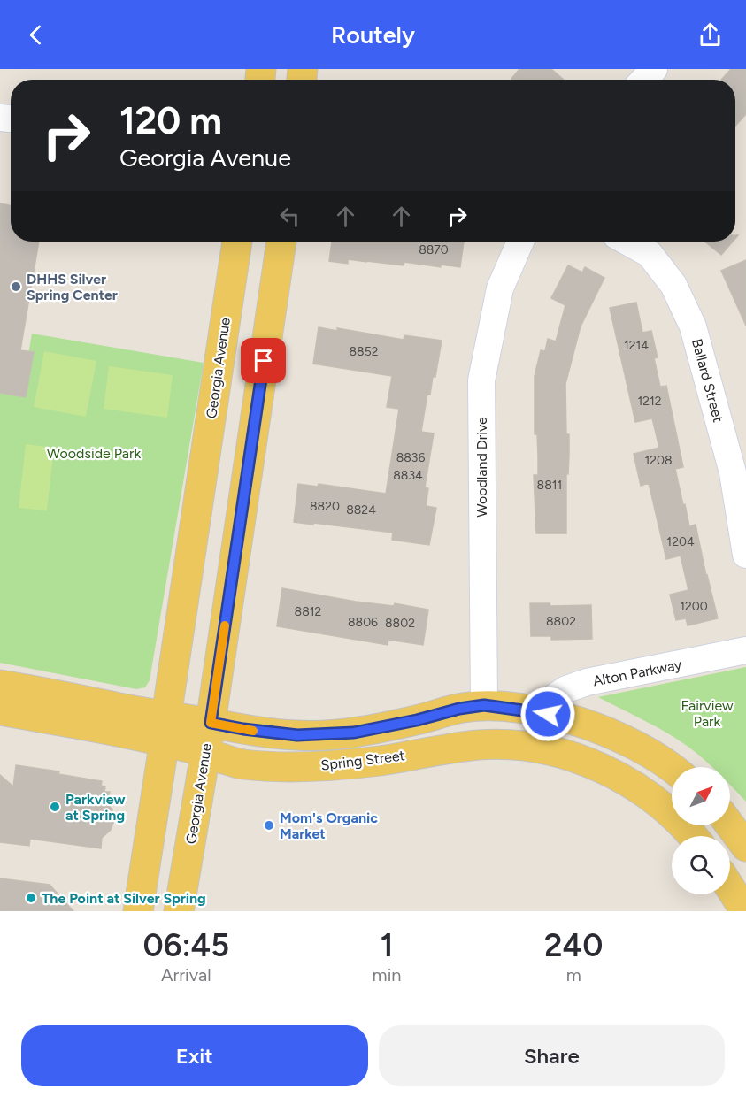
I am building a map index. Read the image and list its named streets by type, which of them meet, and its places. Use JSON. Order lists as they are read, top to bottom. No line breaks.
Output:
{"streets":{"main road":["Georgia Avenue","Spring Street"],"street":["Ballard Street","Woodland Drive","Alton Parkway"]},"crossings":[["Georgia Avenue","Spring Street"],["Woodland Drive","Spring Street"],["Alton Parkway","Spring Street"]],"parks":["Woodside Park","Fairview Park"],"places":["DHHS Silver Spring Center","Parkview at Spring","Mom's Organic Market","The Point at Silver Spring"],"house_numbers":["8870","1214","8852","1212","8836","1208","8834","8811","8820","8824","1204","1200","8812","8802","8806","8802"],"north":"top right","page":{"header":"Routely","turn":["120 m","Georgia Avenue"],"eta":["06:45","Arrival","1","min","240","m"],"buttons":["Exit","Share"]}}
